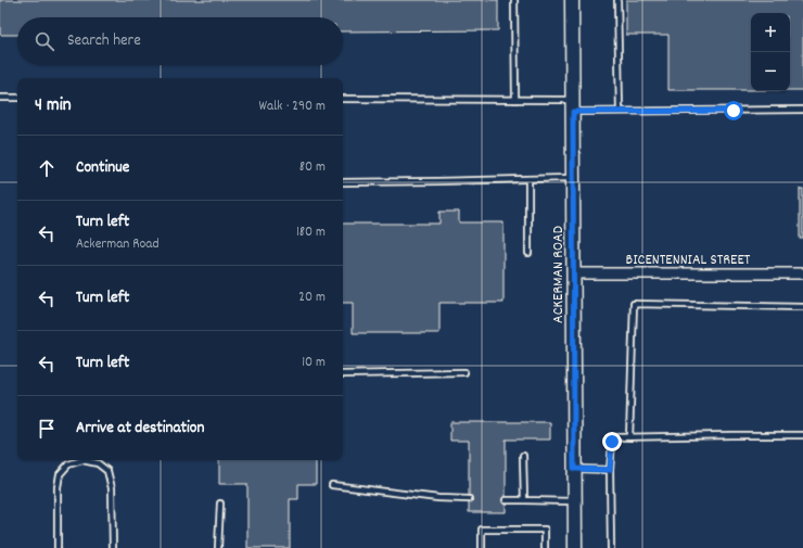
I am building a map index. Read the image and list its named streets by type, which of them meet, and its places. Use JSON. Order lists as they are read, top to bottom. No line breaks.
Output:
{"streets":{"street":["BICENTENNIAL STREET","ACKERMAN ROAD"]},"crossings":[["BICENTENNIAL STREET","ACKERMAN ROAD"]],"page":{"map_buttons":["+","−"],"search":"Search here","heading":["4 min","Walk · 290 m"],"list":[["Continue","80 m"],["Turn left","Ackerman Road","180 m"],["Turn left","20 m"],["Turn left","10 m"],"Arrive at destination"]}}
